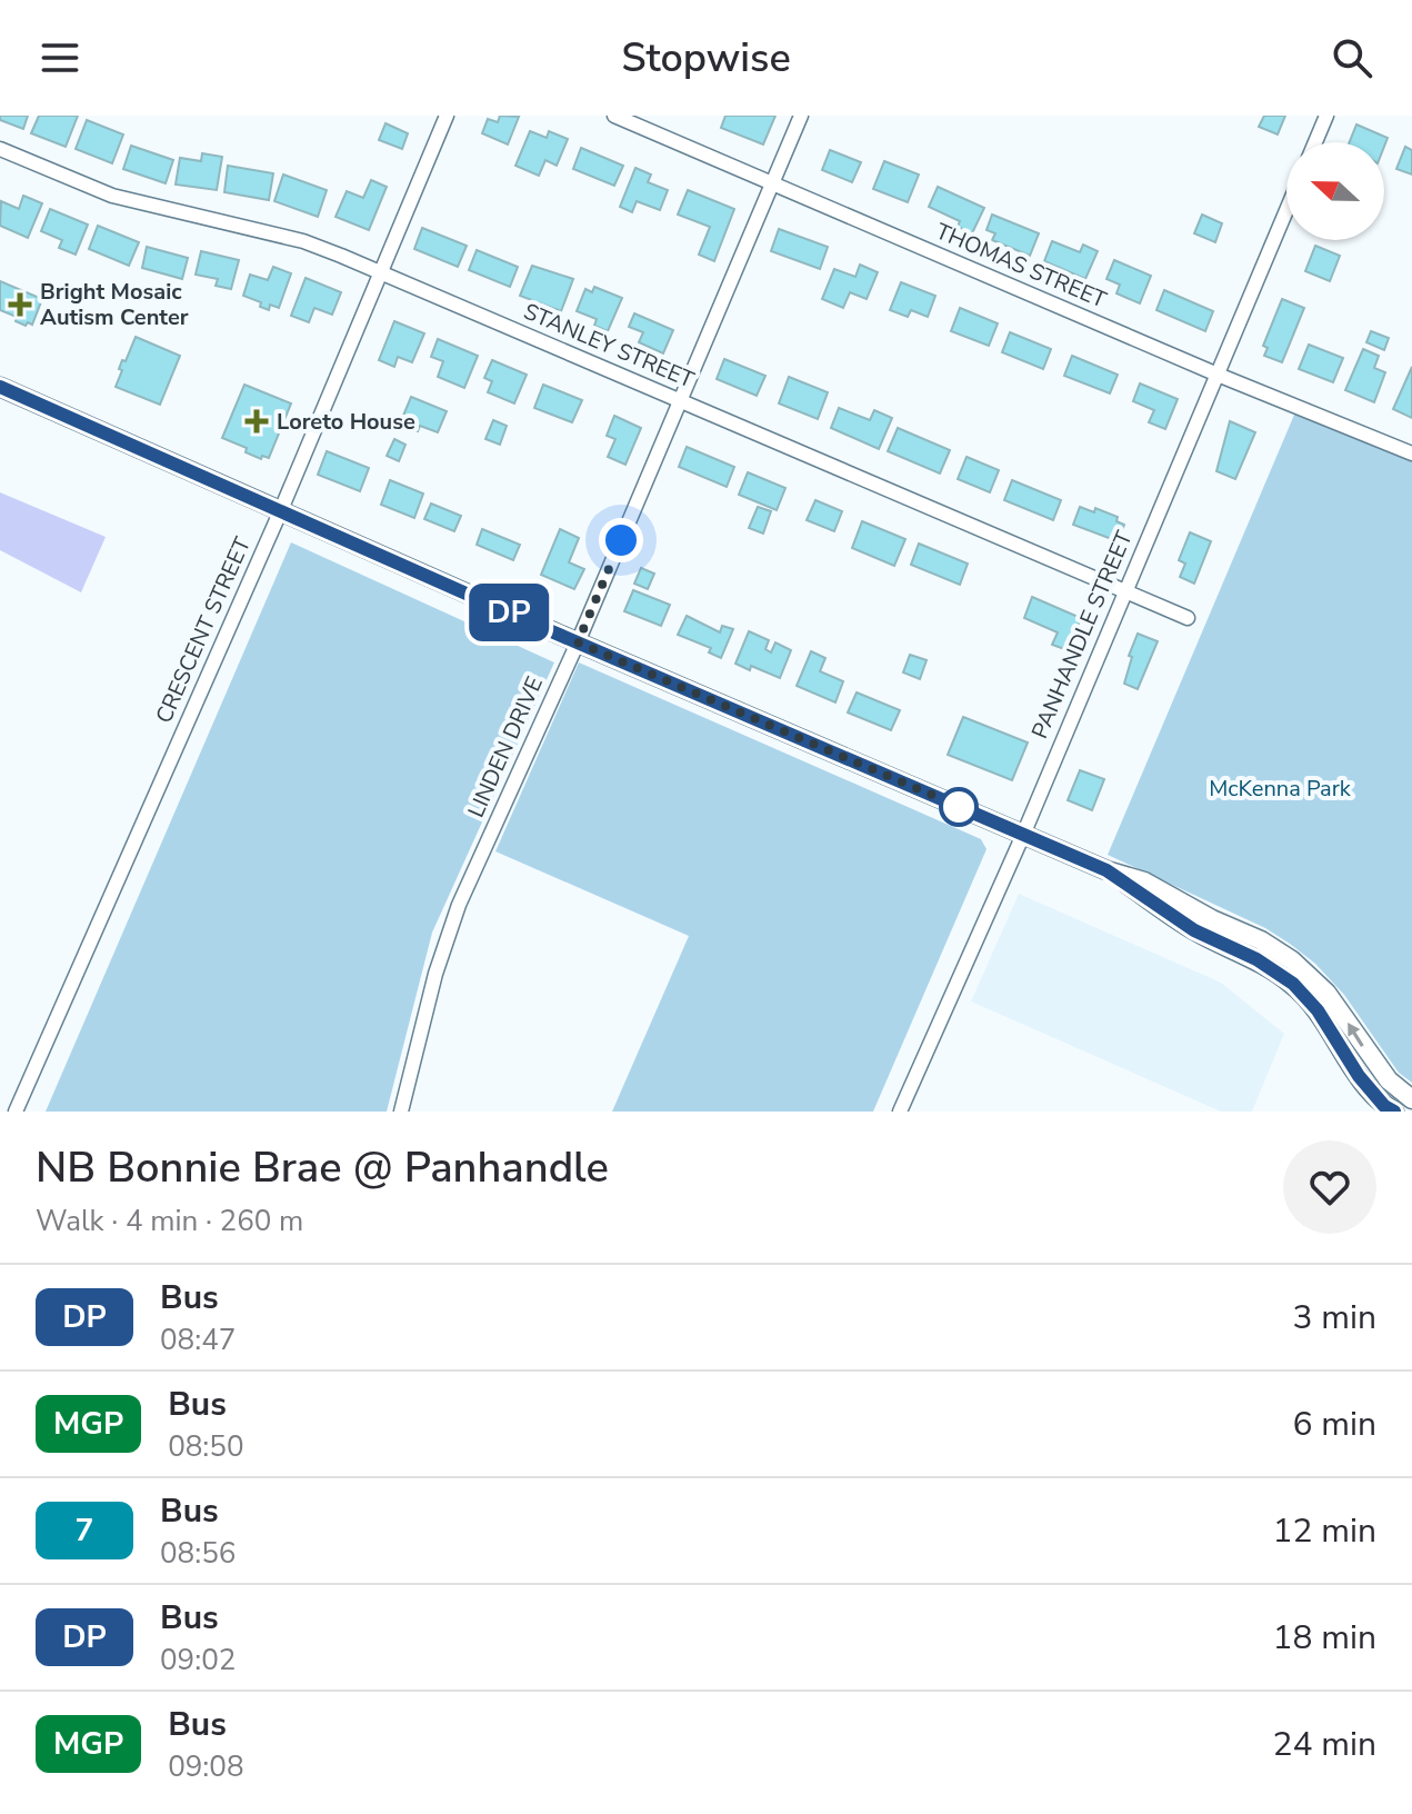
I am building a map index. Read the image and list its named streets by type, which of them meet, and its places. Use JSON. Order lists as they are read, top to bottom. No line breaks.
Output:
{"streets":{"street":["THOMAS STREET","STANLEY STREET","CRESCENT STREET","PANHANDLE STREET","LINDEN DRIVE"]},"crossings":[["THOMAS STREET","PANHANDLE STREET"],["THOMAS STREET","LINDEN DRIVE"],["STANLEY STREET","CRESCENT STREET"],["STANLEY STREET","PANHANDLE STREET"],["STANLEY STREET","LINDEN DRIVE"]],"parks":["McKenna Park"],"places":{"health":["Bright Mosaic Autism Center","Loreto House"]},"lines":["bus line DP"],"north":"left","page":{"header":"Stopwise","on_map":"DP","heading":["NB Bonnie Brae @ Panhandle","Walk · 4 min · 260 m"],"list":[{"mark":"DP","name":"Bus","note":"08:47","value":"3 min"},{"mark":"MGP","name":"Bus","note":"08:50","value":"6 min"},{"mark":"7","name":"Bus","note":"08:56","value":"12 min"},{"mark":"DP","name":"Bus","note":"09:02","value":"18 min"},{"mark":"MGP","name":"Bus","note":"09:08","value":"24 min"}]}}
